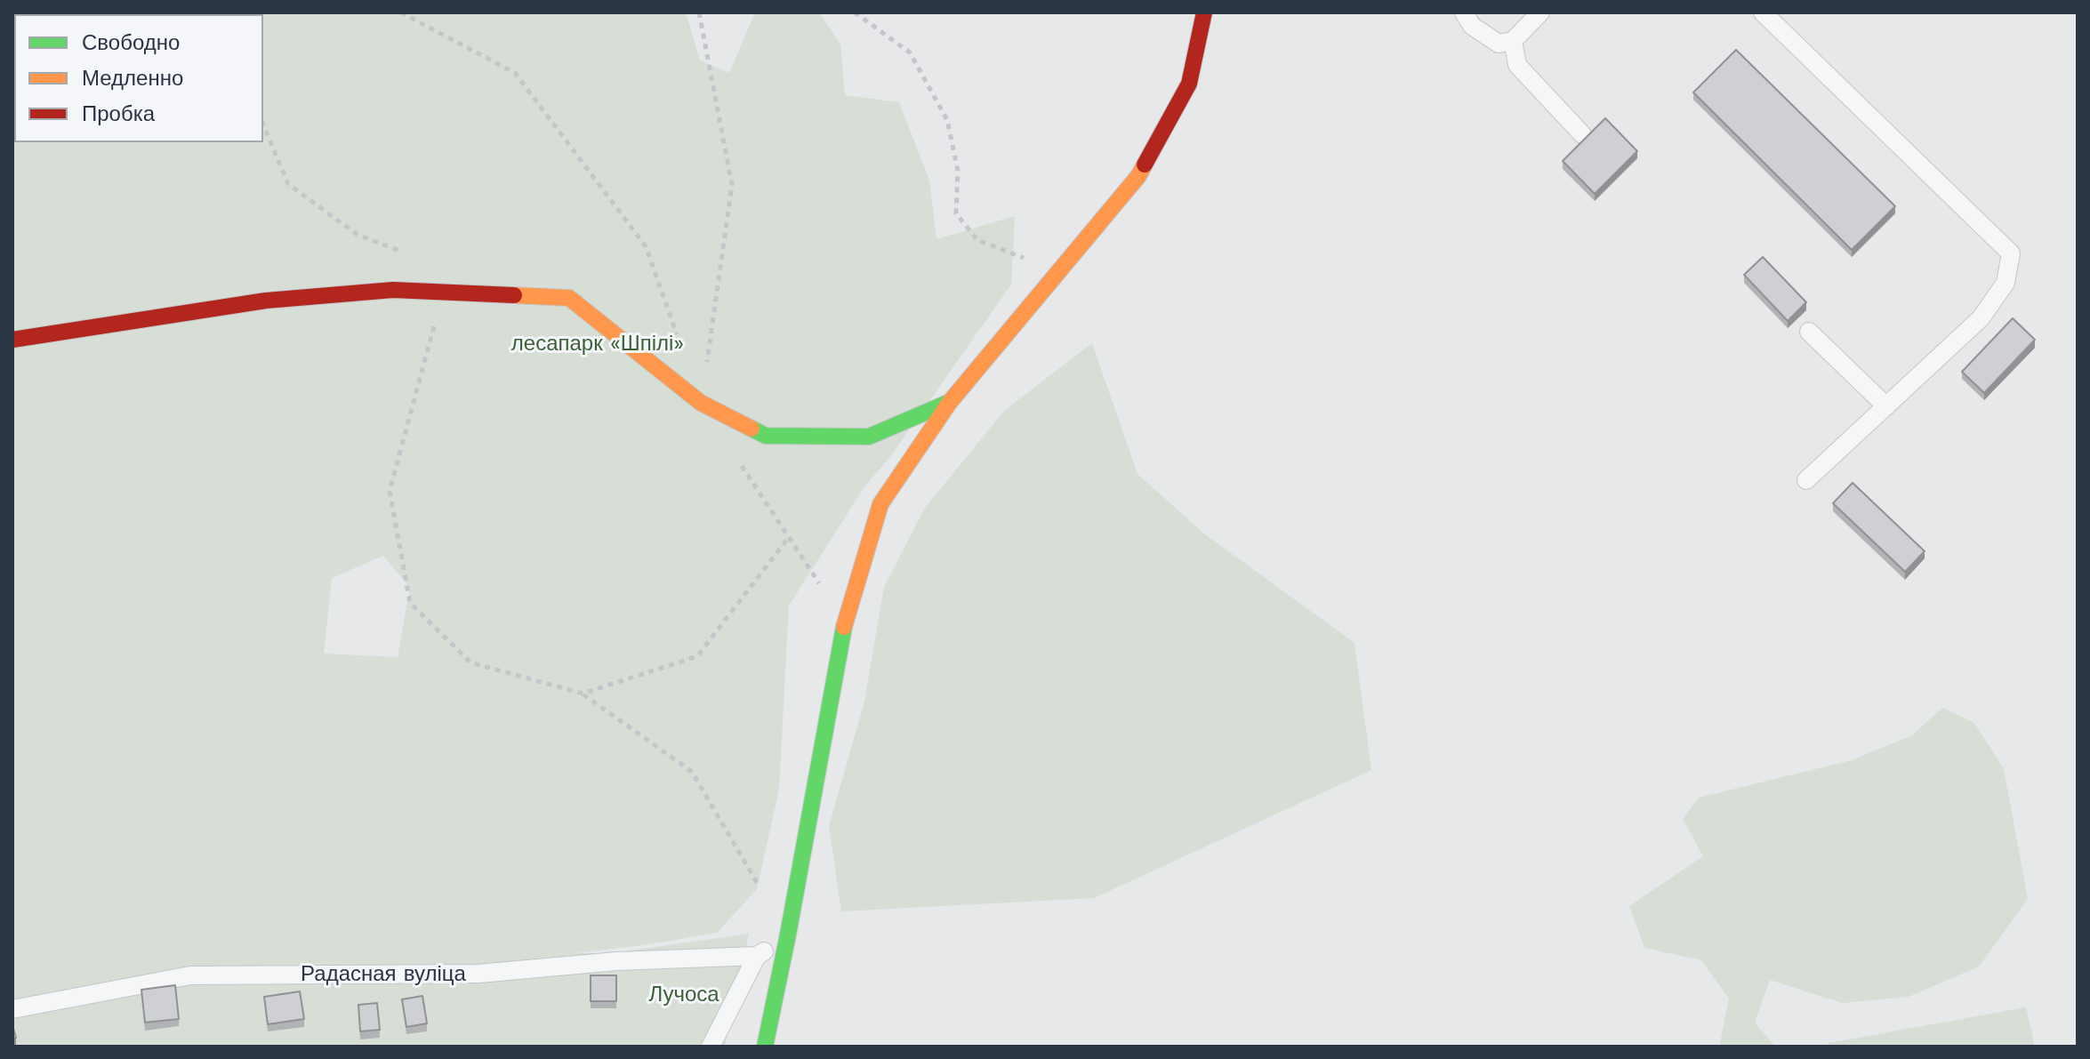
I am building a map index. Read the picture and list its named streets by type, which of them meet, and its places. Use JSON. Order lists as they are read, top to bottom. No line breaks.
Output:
{"streets":{"lane":["Радасная вуліца"]},"parks":["лесапарк «Шпілі»","Лучоса"],"legend":["Свободно","Медленно","Пробка"]}
